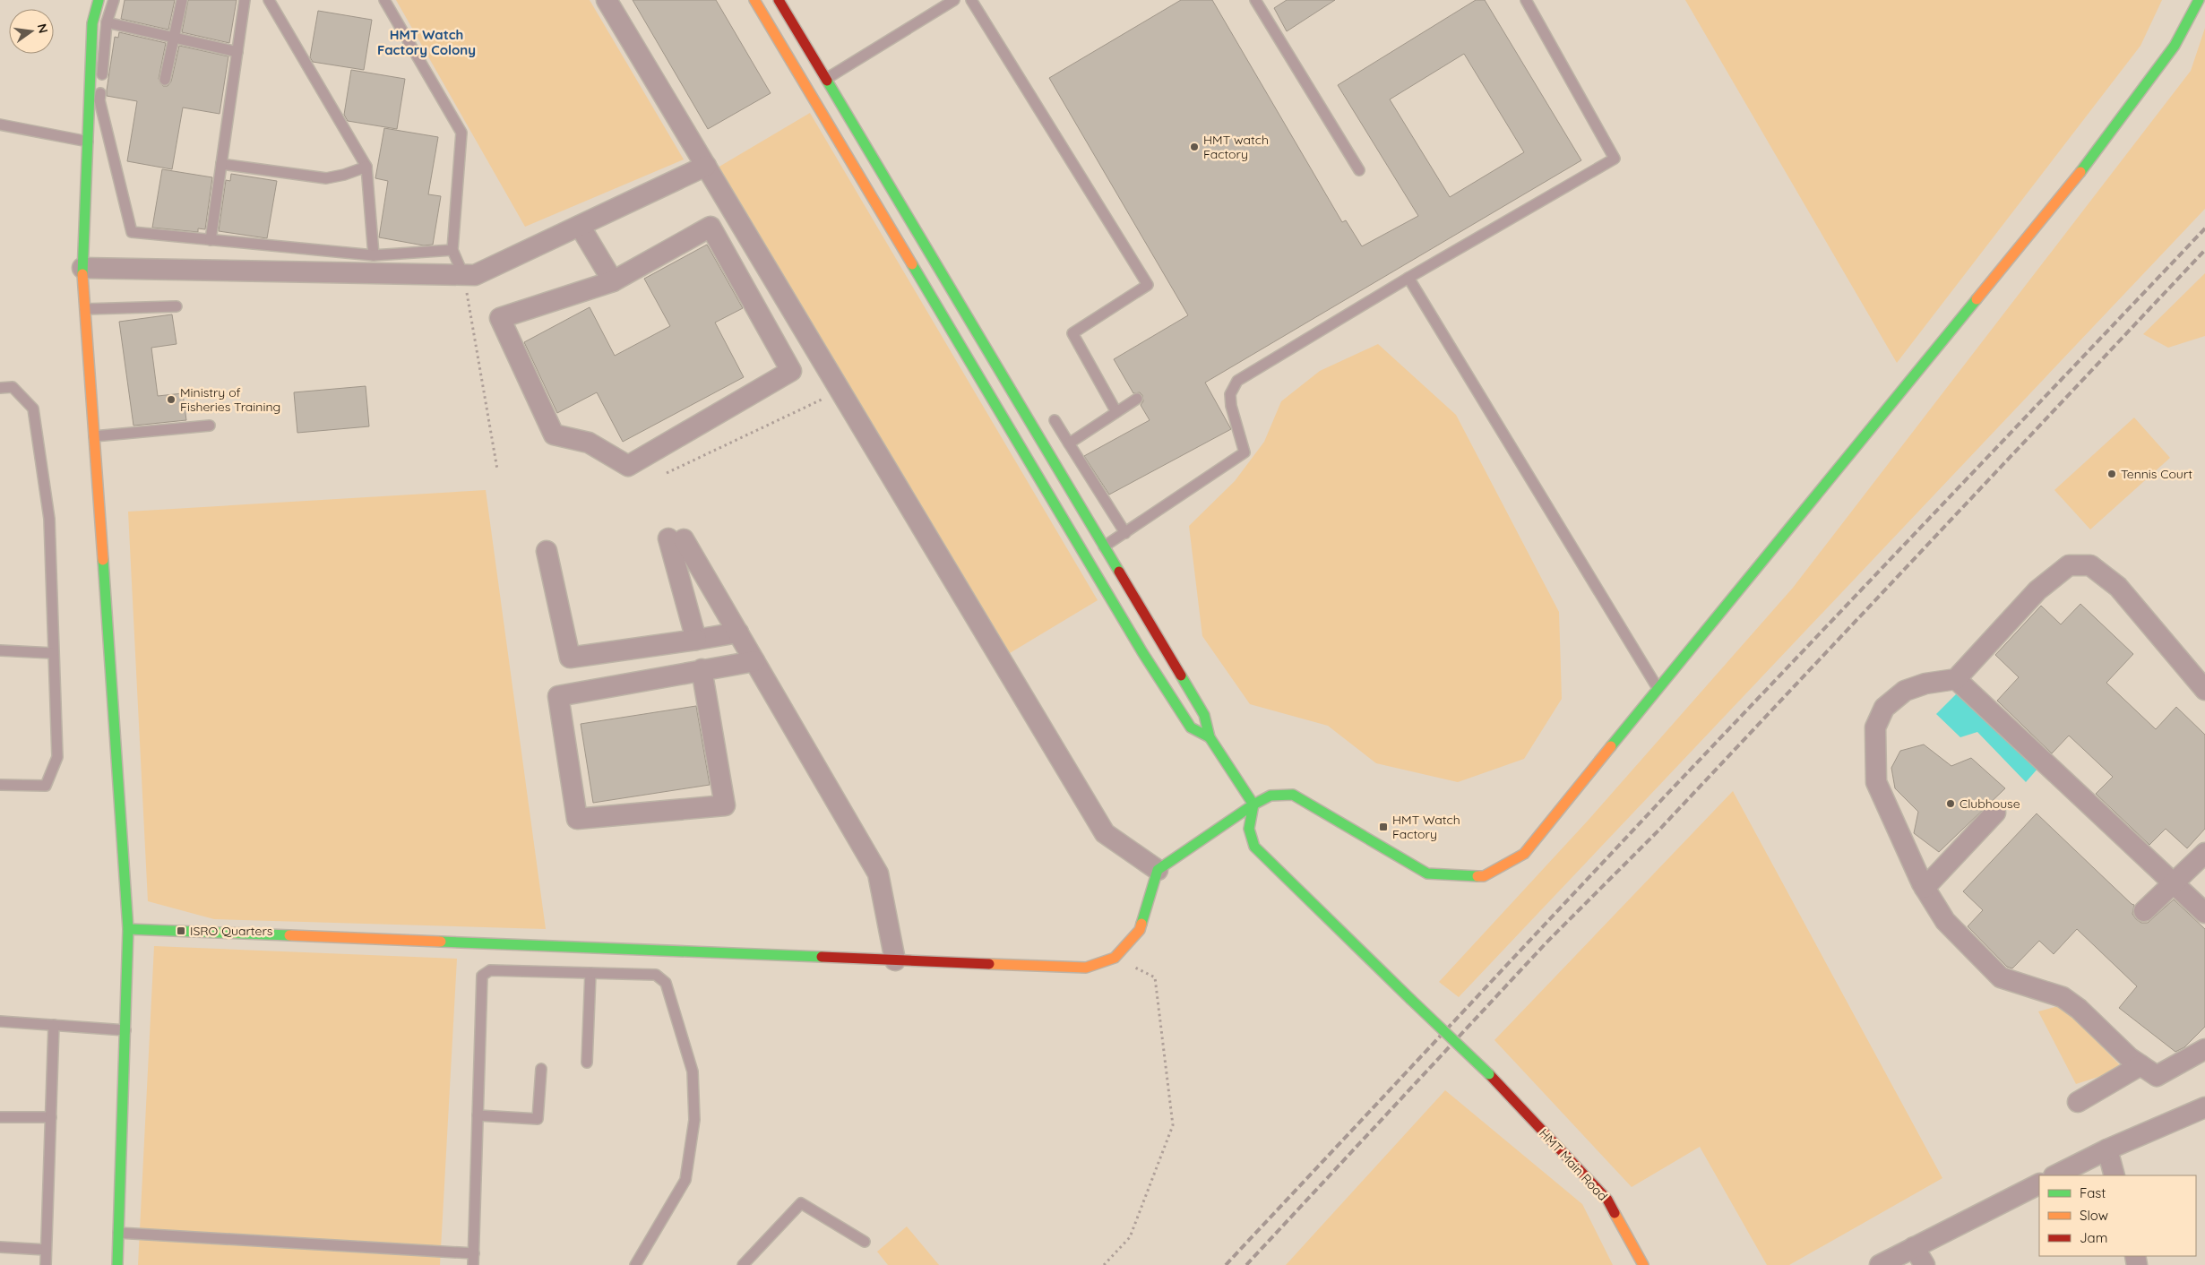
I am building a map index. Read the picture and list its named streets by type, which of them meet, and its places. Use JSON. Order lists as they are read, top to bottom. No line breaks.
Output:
{"streets":{"street":["HMT Main Road"]},"districts":["HMT Watch Factory Colony"],"places":{"other":["HMT watch Factory","Ministry of Fisheries Training","Tennis Court","Clubhouse"],"transit":["HMT Watch Factory","ISRO Quarters"]},"legend":["Fast","Slow","Jam"],"north":"right"}
